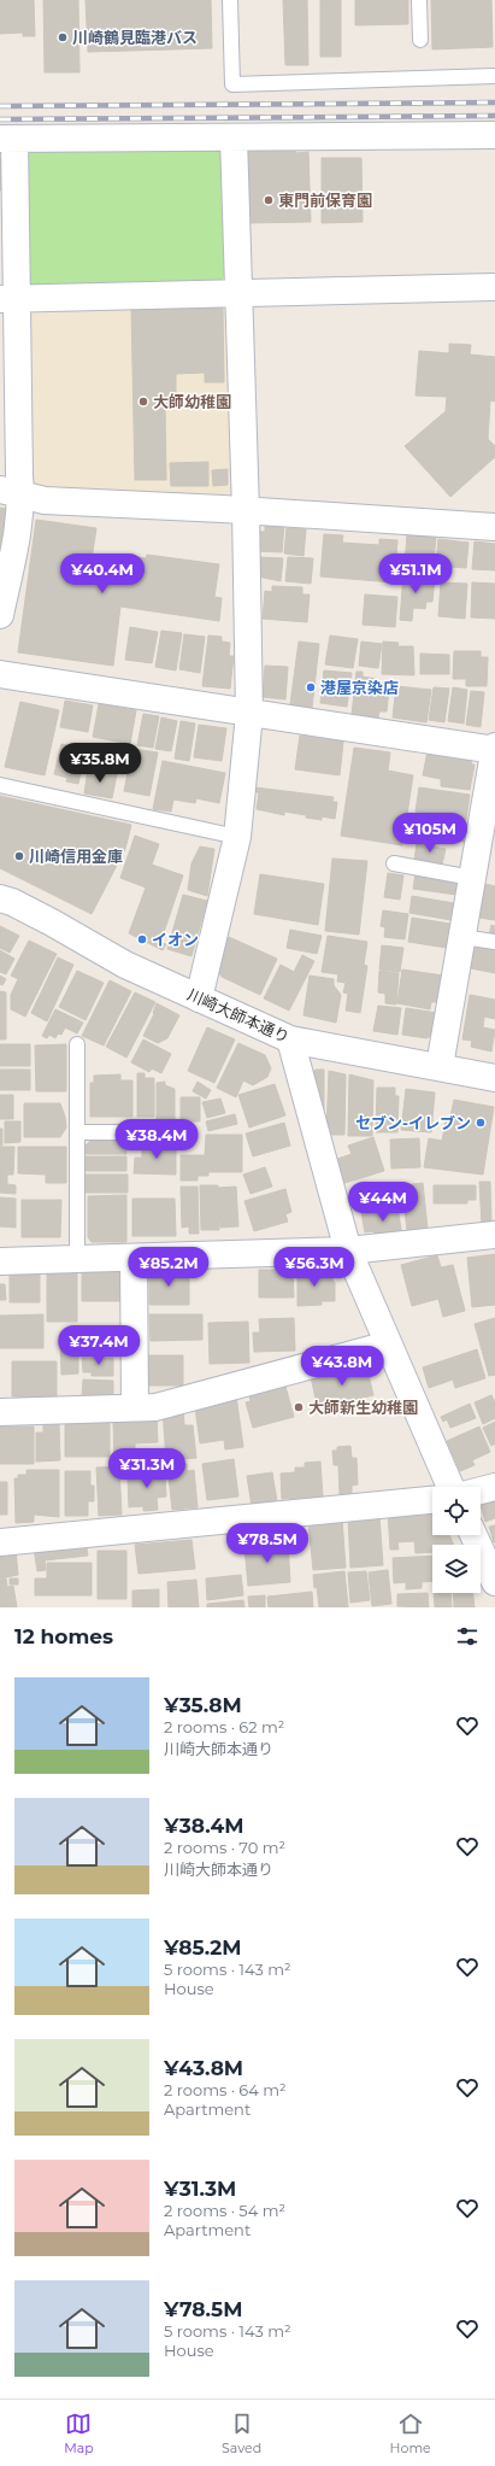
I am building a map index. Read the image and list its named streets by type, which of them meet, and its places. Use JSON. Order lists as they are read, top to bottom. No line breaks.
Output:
{"streets":{"street":["川崎大師本通り"]},"places":["川崎鶴見臨港バス","東門前保育園","大師幼稚園","港屋京染店","川崎信用金庫","イオン","セブン-イレブン","大師新生幼稚園"],"page":{"price":["¥40.4M","¥51.1M","¥35.8M","¥105M","¥38.4M","¥44M","¥85.2M","¥56.3M","¥37.4M","¥43.8M","¥31.3M","¥78.5M"],"heading":"12 homes","list":[{"name":"¥35.8M","note":"2 rooms · 62 m² · 川崎大師本通り"},{"name":"¥38.4M","note":"2 rooms · 70 m² · 川崎大師本通り"},{"name":"¥85.2M","note":"5 rooms · 143 m² · House"},{"name":"¥43.8M","note":"2 rooms · 64 m² · Apartment"},{"name":"¥31.3M","note":"2 rooms · 54 m² · Apartment"},{"name":"¥78.5M","note":"5 rooms · 143 m² · House"}],"tabs":["Map","Saved","Home"]}}
